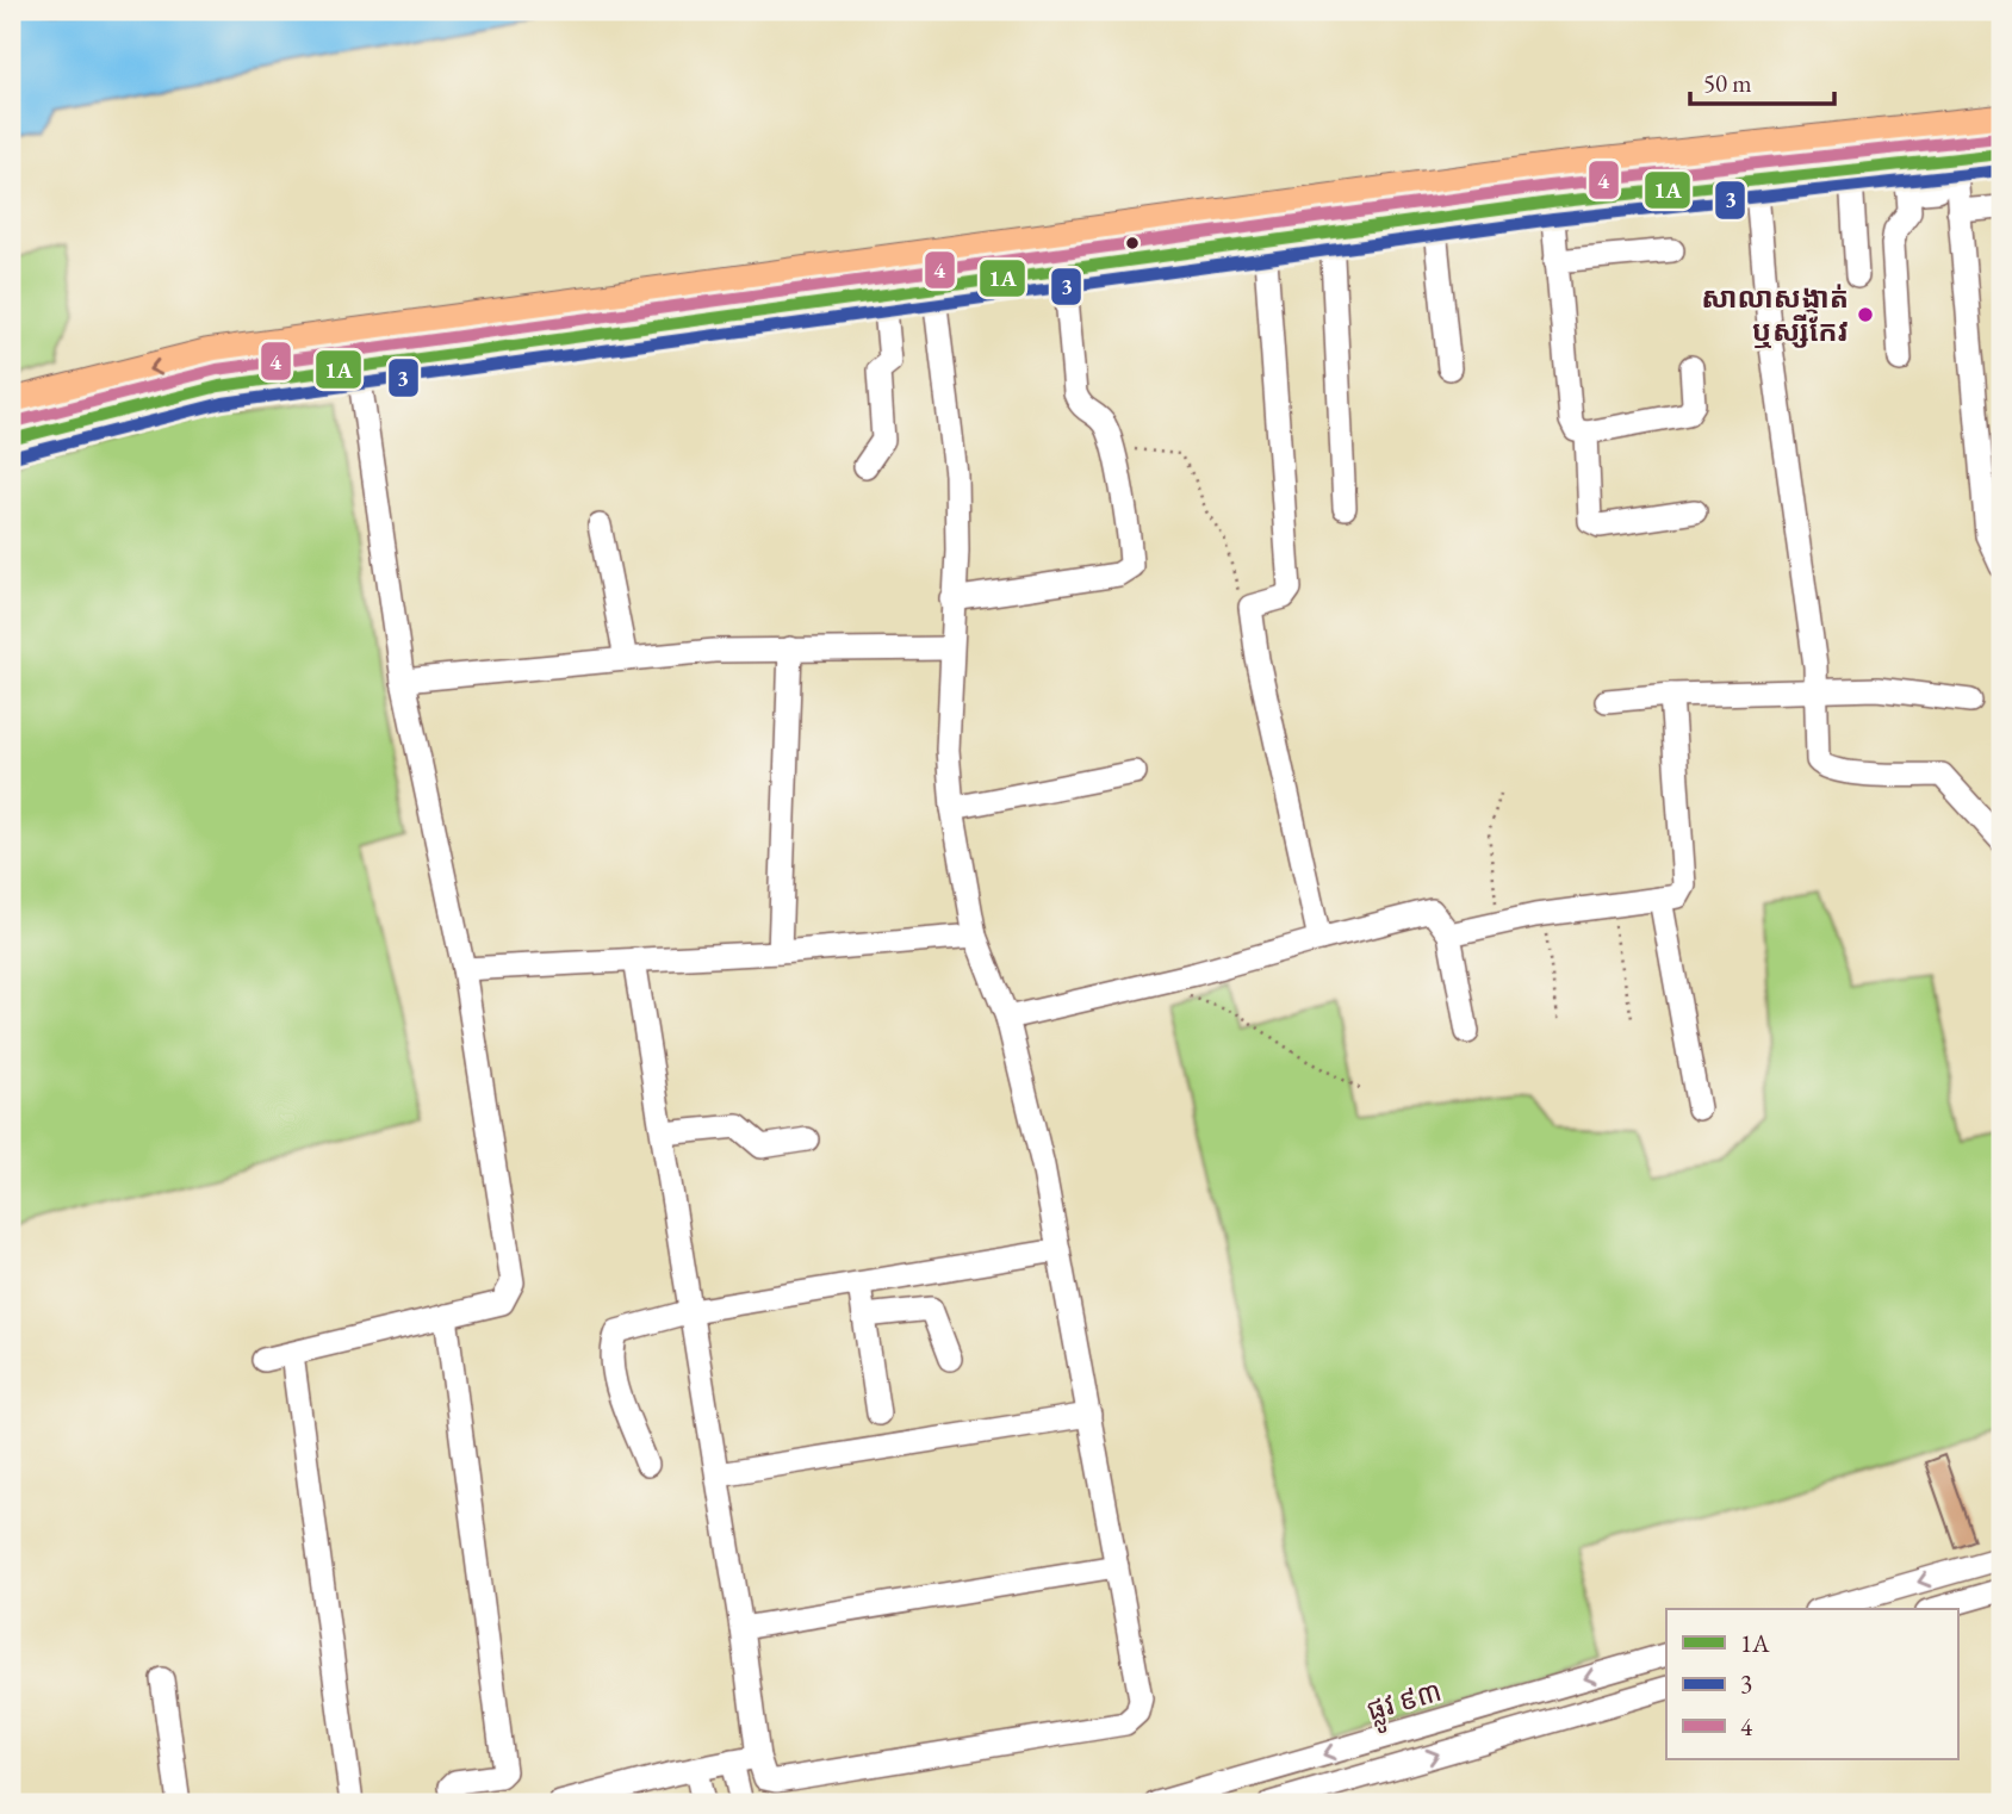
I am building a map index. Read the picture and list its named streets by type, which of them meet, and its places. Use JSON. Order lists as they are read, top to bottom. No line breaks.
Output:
{"streets":{"street":["ផ្លូវ ៩៣"]},"places":["សាលាសង្កាត់ ឬស្សីកែវ"],"lines":["transit line 4","transit line 1A","transit line 3"],"legend":["1A","3","4"],"scale_bar":"50 m"}
